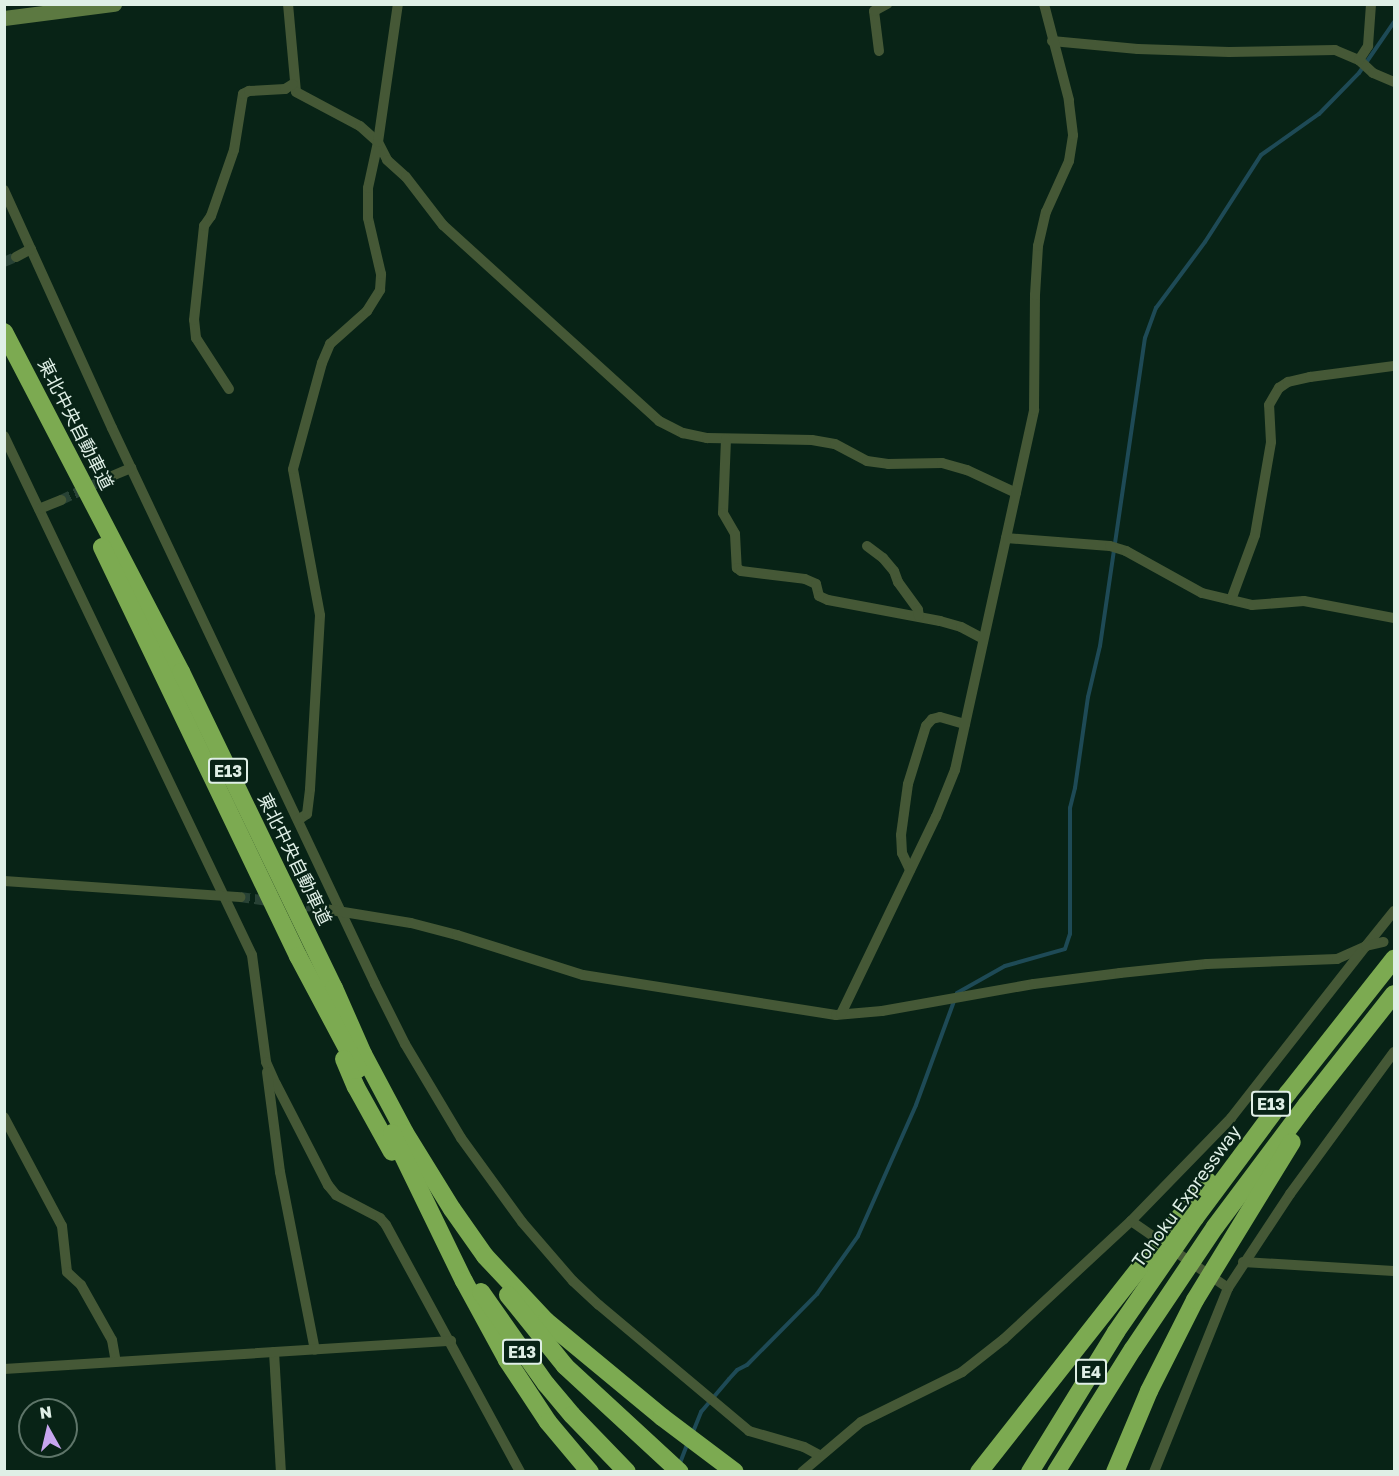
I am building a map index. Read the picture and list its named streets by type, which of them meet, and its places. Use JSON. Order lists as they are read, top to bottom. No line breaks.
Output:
{"streets":{"highway":["東北中央自動車道","E13","Tohoku Expressway","E4"]},"crossings":[["東北中央自動車道","E13"],["E13","Tohoku Expressway"],["E13","E4"]],"north":"top"}
